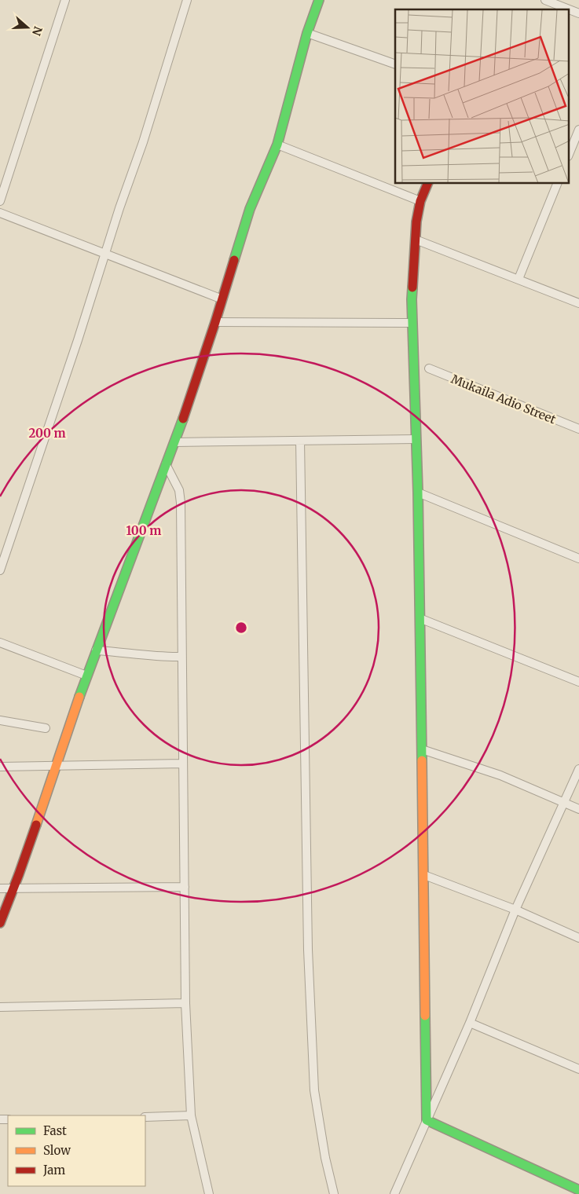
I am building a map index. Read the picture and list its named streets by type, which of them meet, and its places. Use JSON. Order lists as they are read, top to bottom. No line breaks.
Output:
{"streets":{"street":["Mukaila Adio Street"]},"legend":["Fast","Slow","Jam"],"north":"right","rings":["200 m","100 m"]}
